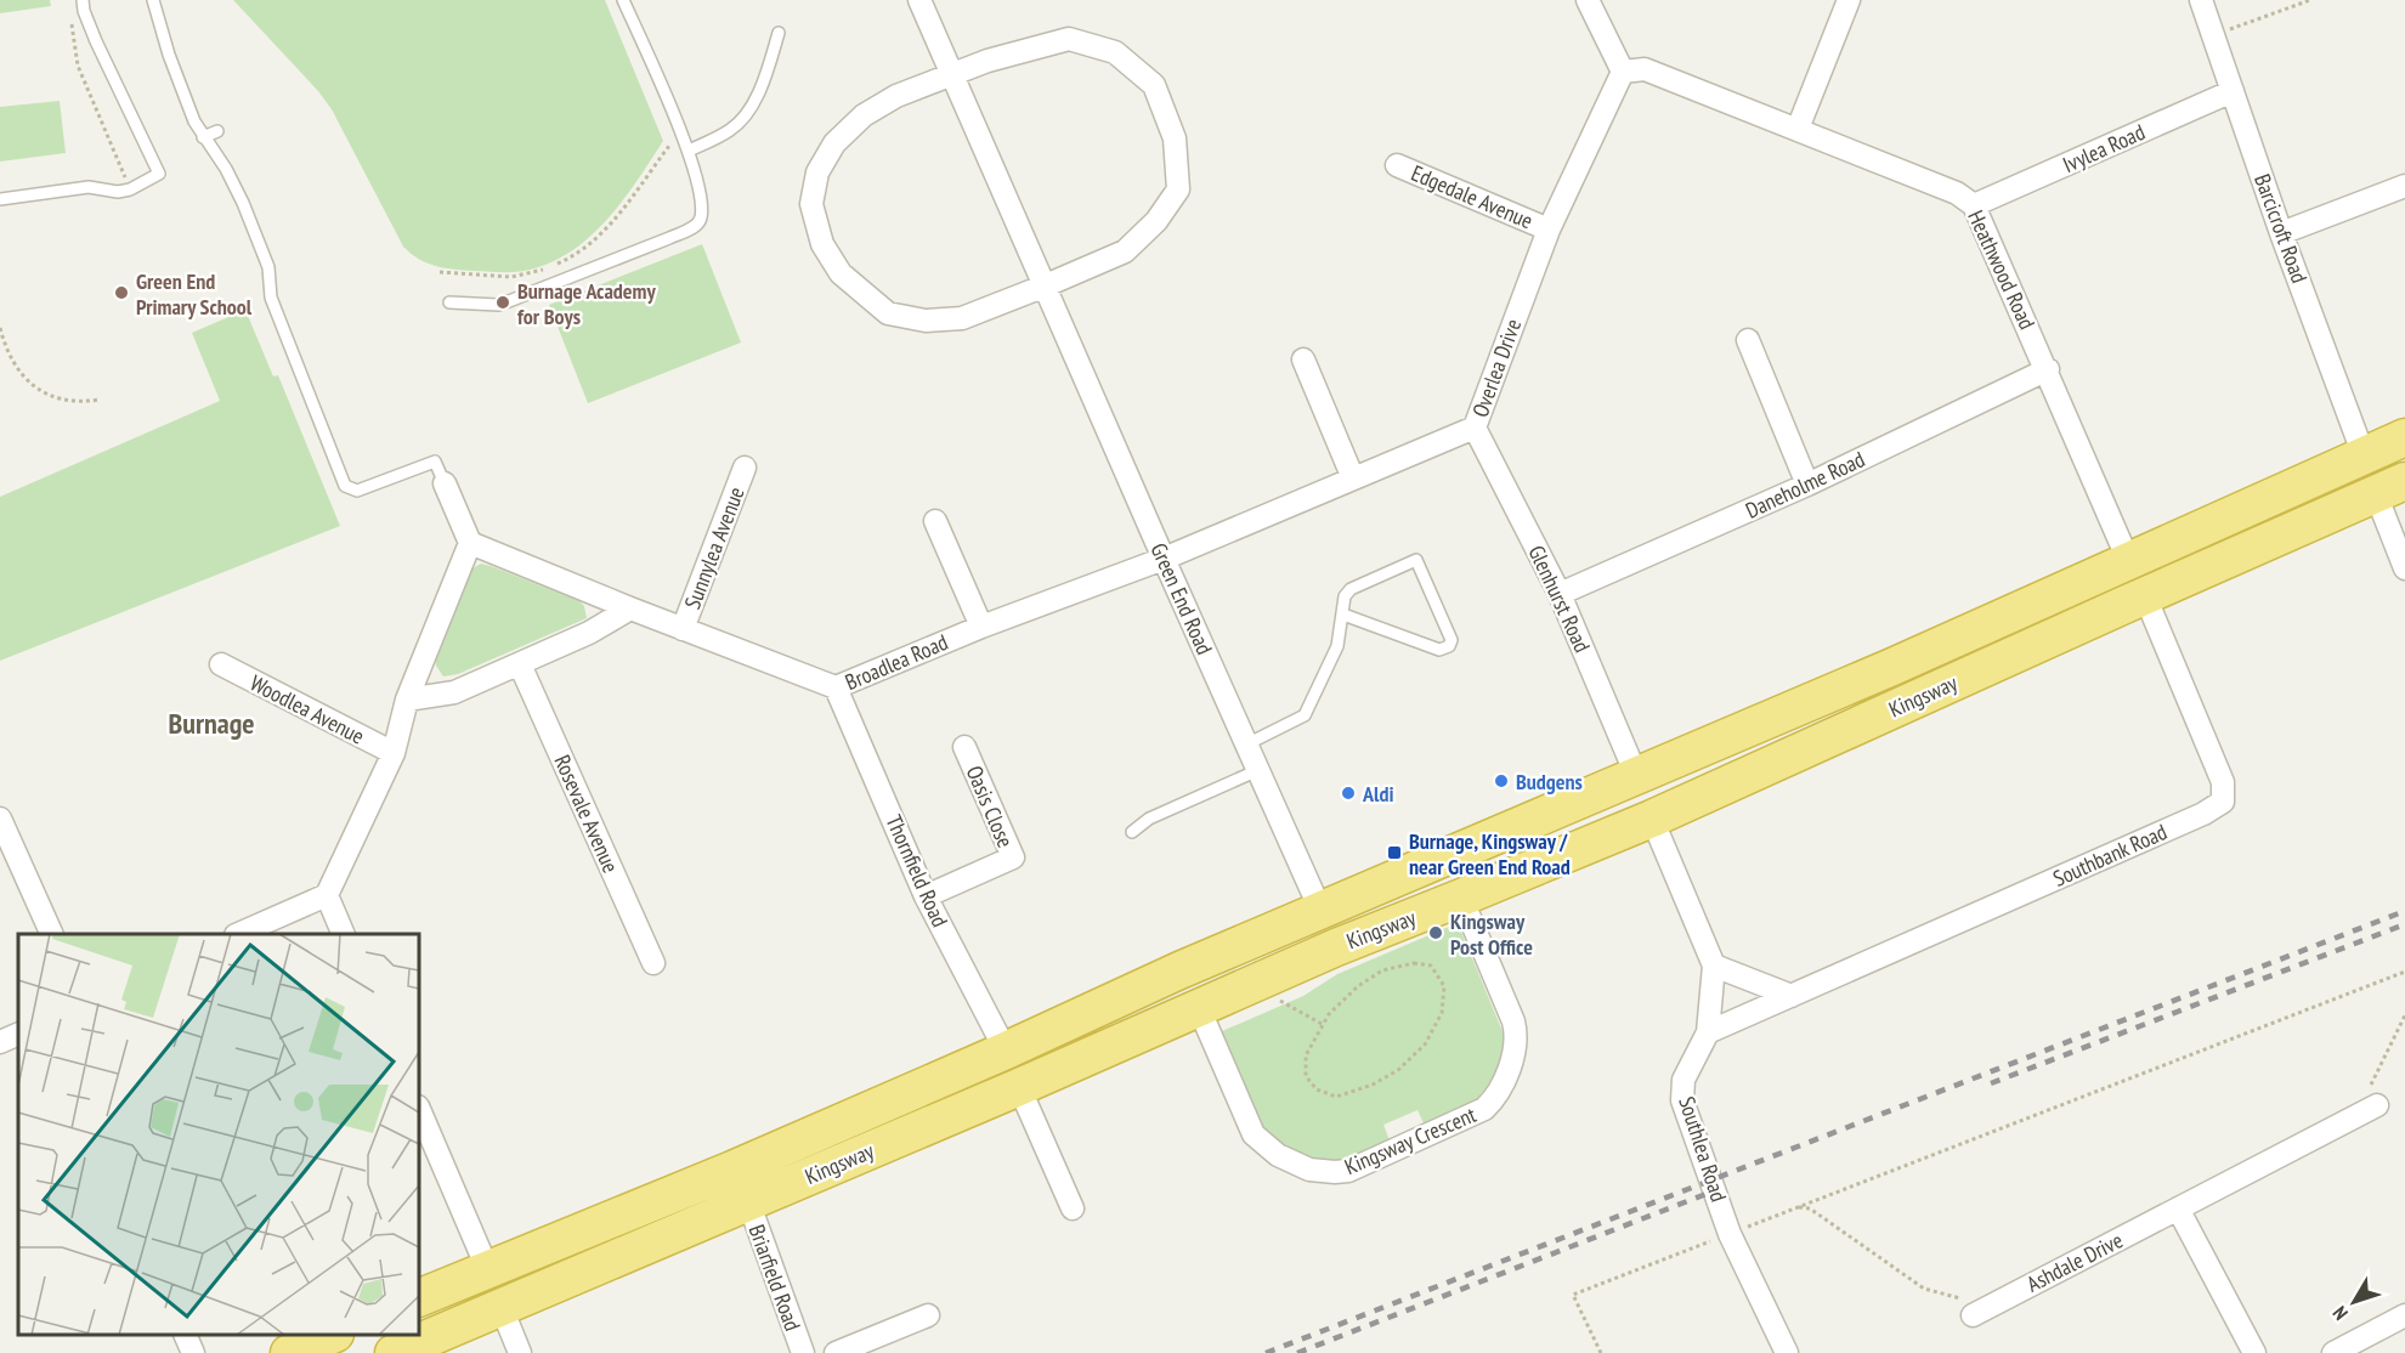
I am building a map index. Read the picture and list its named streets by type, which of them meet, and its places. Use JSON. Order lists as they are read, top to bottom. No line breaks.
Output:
{"streets":{"highway":["Kingsway"],"street":["Ivylea Road","Edgedale Avenue","Barcicroft Road","Heathwood Road","Overlea Drive","Daneholme Road","Sunnylea Avenue","Green End Road","Glenhurst Road","Broadlea Road","Woodlea Avenue","Oasis Close","Rosevale Avenue","Southbank Road","Thornfield Road","Kingsway Crescent","Southlea Road","Ashdale Drive","Briarfield Road"]},"crossings":[["Ivylea Road","Barcicroft Road"],["Ivylea Road","Heathwood Road"],["Edgedale Avenue","Overlea Drive"],["Barcicroft Road","Kingsway"],["Heathwood Road","Overlea Drive"],["Heathwood Road","Daneholme Road"],["Heathwood Road","Kingsway"],["Overlea Drive","Green End Road"],["Overlea Drive","Glenhurst Road"],["Overlea Drive","Broadlea Road"],["Daneholme Road","Glenhurst Road"],["Sunnylea Avenue","Broadlea Road"],["Green End Road","Broadlea Road"],["Green End Road","Kingsway"],["Glenhurst Road","Kingsway"],["Broadlea Road","Thornfield Road"],["Kingsway","Southbank Road"],["Kingsway","Thornfield Road"],["Kingsway","Kingsway Crescent"],["Kingsway","Southlea Road"],["Kingsway","Briarfield Road"],["Oasis Close","Thornfield Road"],["Southbank Road","Southlea Road"]],"districts":["Burnage"],"places":{"other":["Green End Primary School","Burnage Academy for Boys","Budgens","Aldi","Kingsway Post Office"],"transit":["Burnage, Kingsway / near Green End Road"]},"north":"bottom left"}
